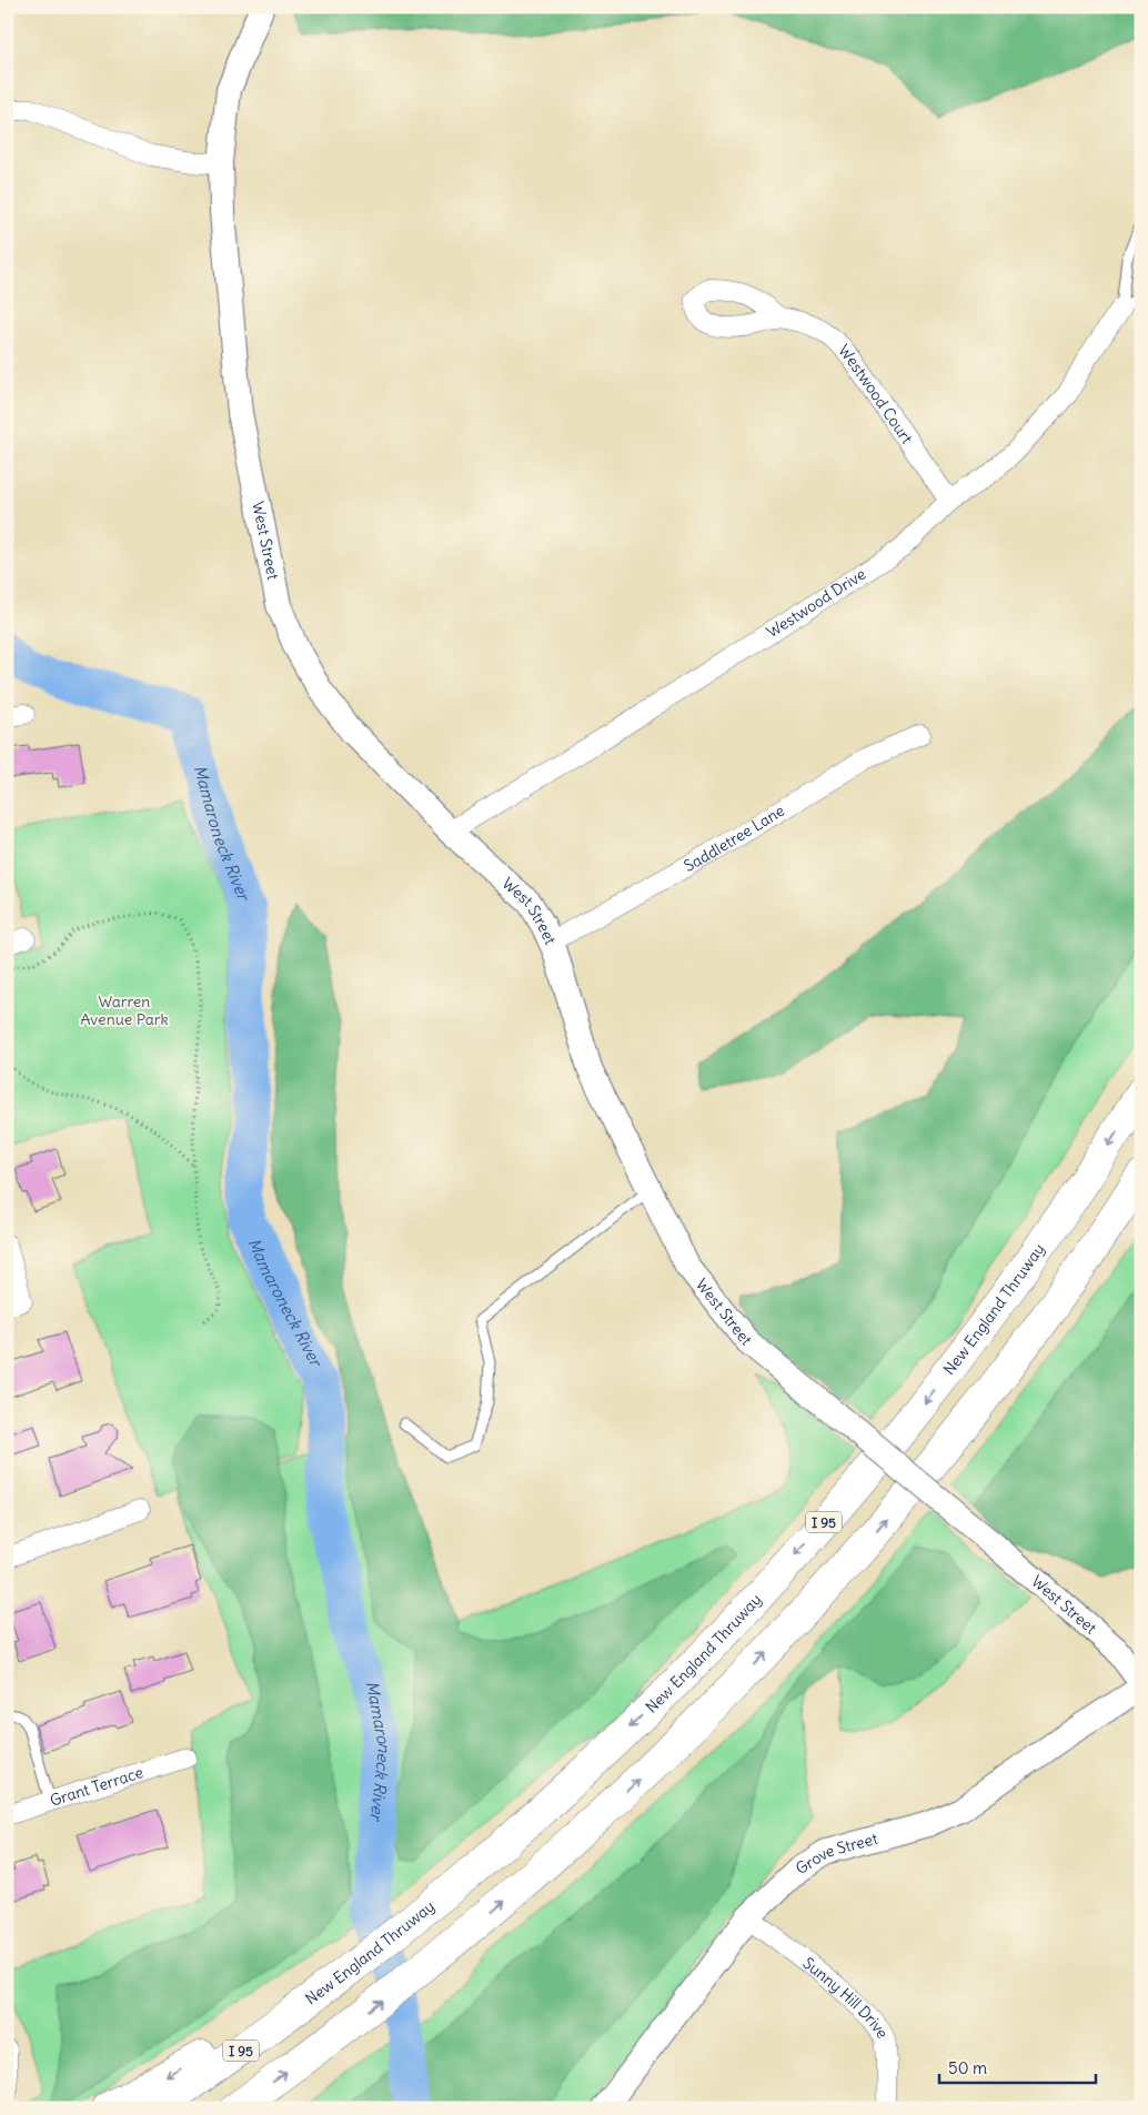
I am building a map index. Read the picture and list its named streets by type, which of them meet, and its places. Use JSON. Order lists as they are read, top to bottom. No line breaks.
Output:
{"streets":{"highway":["New England Thruway","I 95"],"street":["Westwood Court","West Street","Westwood Drive","Saddletree Lane","Grant Terrace","Grove Street","Sunny Hill Drive"]},"crossings":[["Westwood Court","Westwood Drive"],["West Street","Westwood Drive"],["West Street","Saddletree Lane"],["Grove Street","Sunny Hill Drive"]],"water":["Mamaroneck River"],"parks":["Warren Avenue Park"],"scale_bar":"50 m"}
